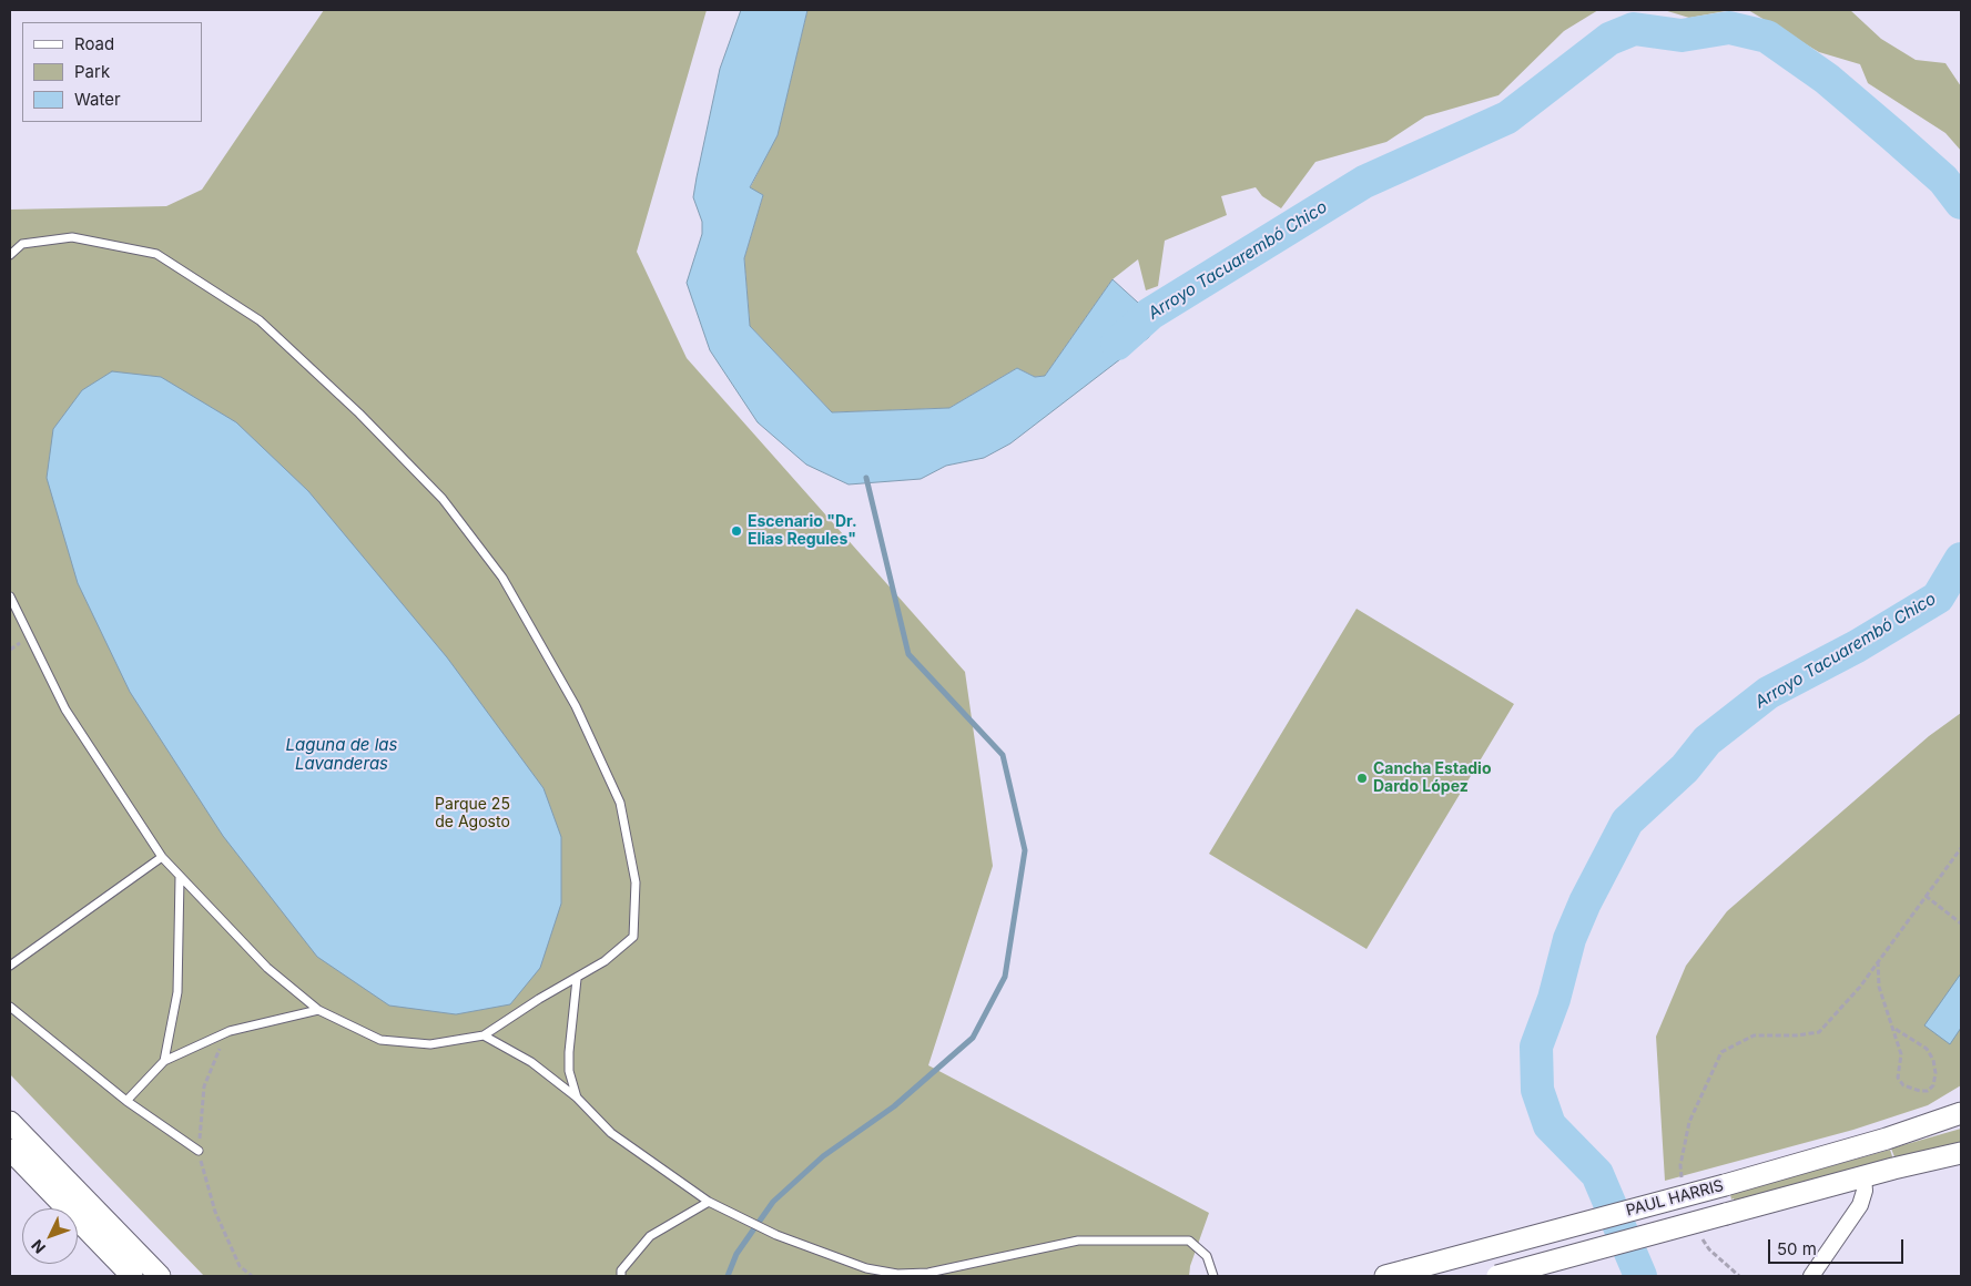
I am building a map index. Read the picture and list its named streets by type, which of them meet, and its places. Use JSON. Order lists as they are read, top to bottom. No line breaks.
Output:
{"streets":{"main road":["PAUL HARRIS"]},"water":["Arroyo Tacuarembó Chico","Laguna de las Lavanderas"],"parks":["Parque 25 de Agosto"],"places":["Escenario \"Dr. Elias Regules\"","Cancha Estadio Dardo López"],"legend":["Road","Park","Water"],"scale_bar":"50 m","north":"bottom left"}
